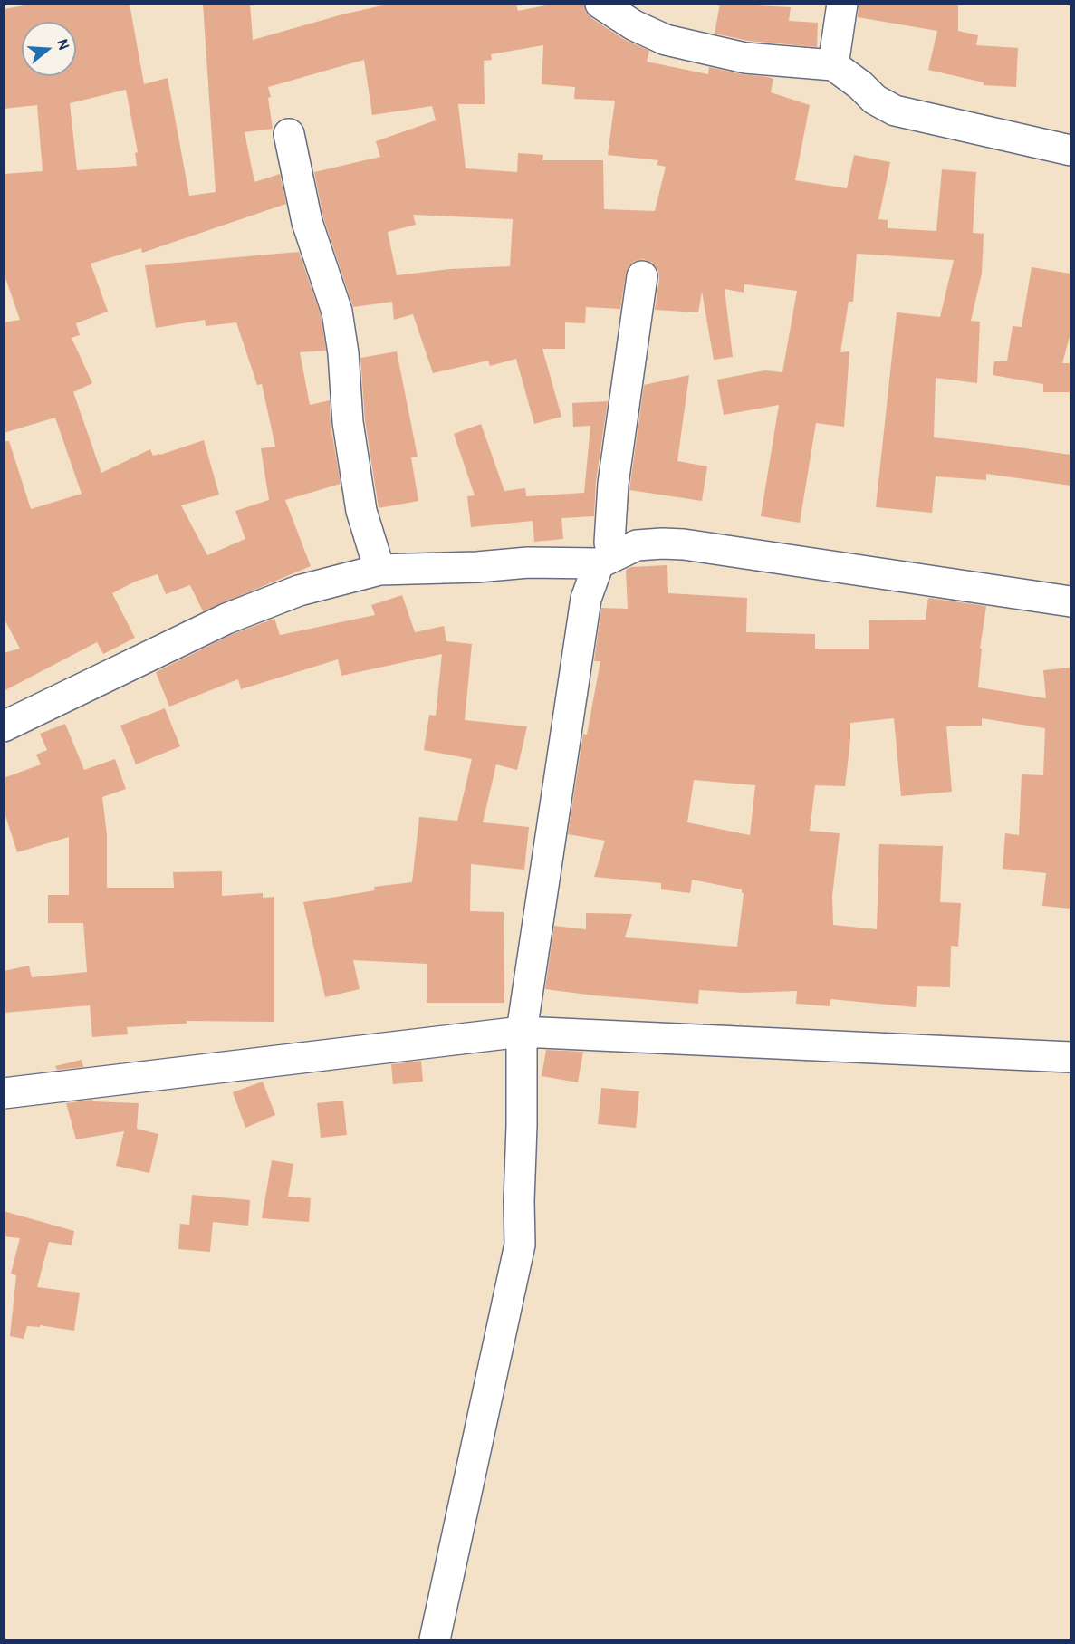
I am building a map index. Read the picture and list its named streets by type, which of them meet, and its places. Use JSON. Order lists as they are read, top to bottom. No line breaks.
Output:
{"north":"right"}
